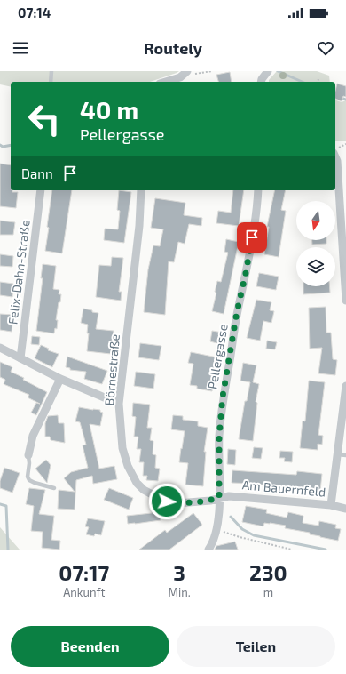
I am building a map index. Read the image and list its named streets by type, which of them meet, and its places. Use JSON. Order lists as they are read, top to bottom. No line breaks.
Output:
{"streets":{"street":["Felix-Dahn-Straße","Pellergasse","Börnestraße","Am Bauernfeld"]},"crossings":[["Pellergasse","Börnestraße"],["Pellergasse","Am Bauernfeld"],["Börnestraße","Am Bauernfeld"]],"north":"bottom","page":{"status":"07:14","header":"Routely","turn":["40 m","Pellergasse"],"then":"Dann","eta":["07:17","Ankunft","3","Min.","230","m"],"buttons":["Beenden","Teilen"]}}
